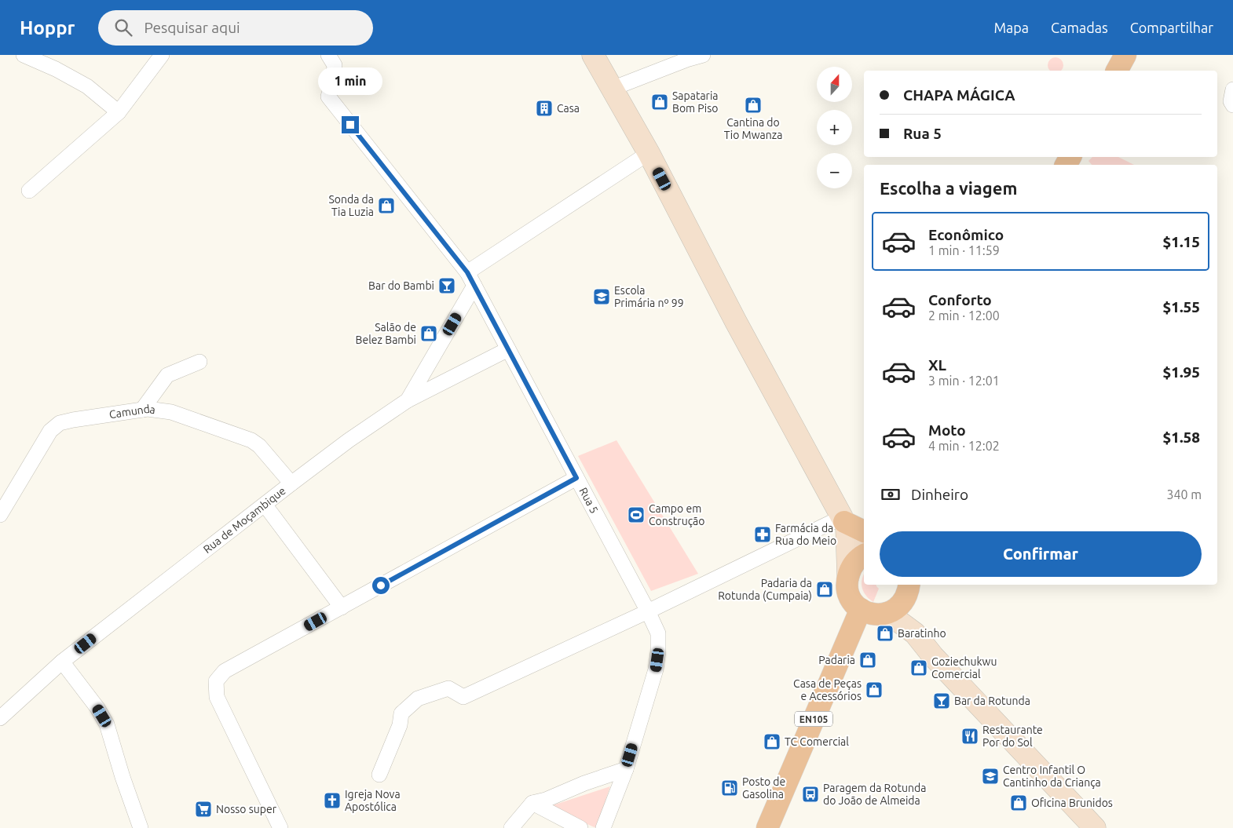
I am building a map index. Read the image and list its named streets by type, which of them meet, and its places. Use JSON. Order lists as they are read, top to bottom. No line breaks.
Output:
{"streets":{"main road":["EN105"],"street":["Camunda","Rua 5","Rua de Moçambique"]},"crossings":[["Camunda","Rua de Moçambique"],["Rua 5","Rua de Moçambique"]],"places":{"shop":["Sapataria Bom Piso","Cantina do Tio Mwanza","Sonda da Tia Luzia","Salão de Belez Bambi","Padaria da Rotunda (Cumpaia)","Baratinho","Padaria","Goziechukwu Comercial","Casa de Peças e Acessórios","TC Comercial","Oficina Brunidos"],"building":["Casa"],"bar":["Bar do Bambi","Bar da Rotunda"],"school or university":["Escola Primária nº 99","Centro Infantil O Cantinho da Criança"],"sports":["Campo em Construção"],"pharmacy":["Farmácia da Rua do Meio"],"restaurant":["Restaurante Por do Sol"],"fuel station":["Posto de Gasolina"],"bus stop":["Paragem da Rotunda do João de Almeida"],"church":["Igreja Nova Apostólica"],"supermarket":["Nosso super"]},"north":"top","page":{"header":"Hoppr","search":"Pesquisar aqui","nav":["Mapa","Camadas","Compartilhar"],"map_buttons":["+","−"],"bubble":"1 min","banner":["CHAPA MÁGICA","Rua 5"],"heading":"Escolha a viagem","list":[{"name":"Econômico","note":"1 min · 11:59","value":"$1.15"},{"name":"Conforto","note":"2 min · 12:00","value":"$1.55"},{"name":"XL","note":"3 min · 12:01","value":"$1.95"},{"name":"Moto","note":"4 min · 12:02","value":"$1.58"}],"pay":["Dinheiro","340 m"],"buttons":"Confirmar"}}
